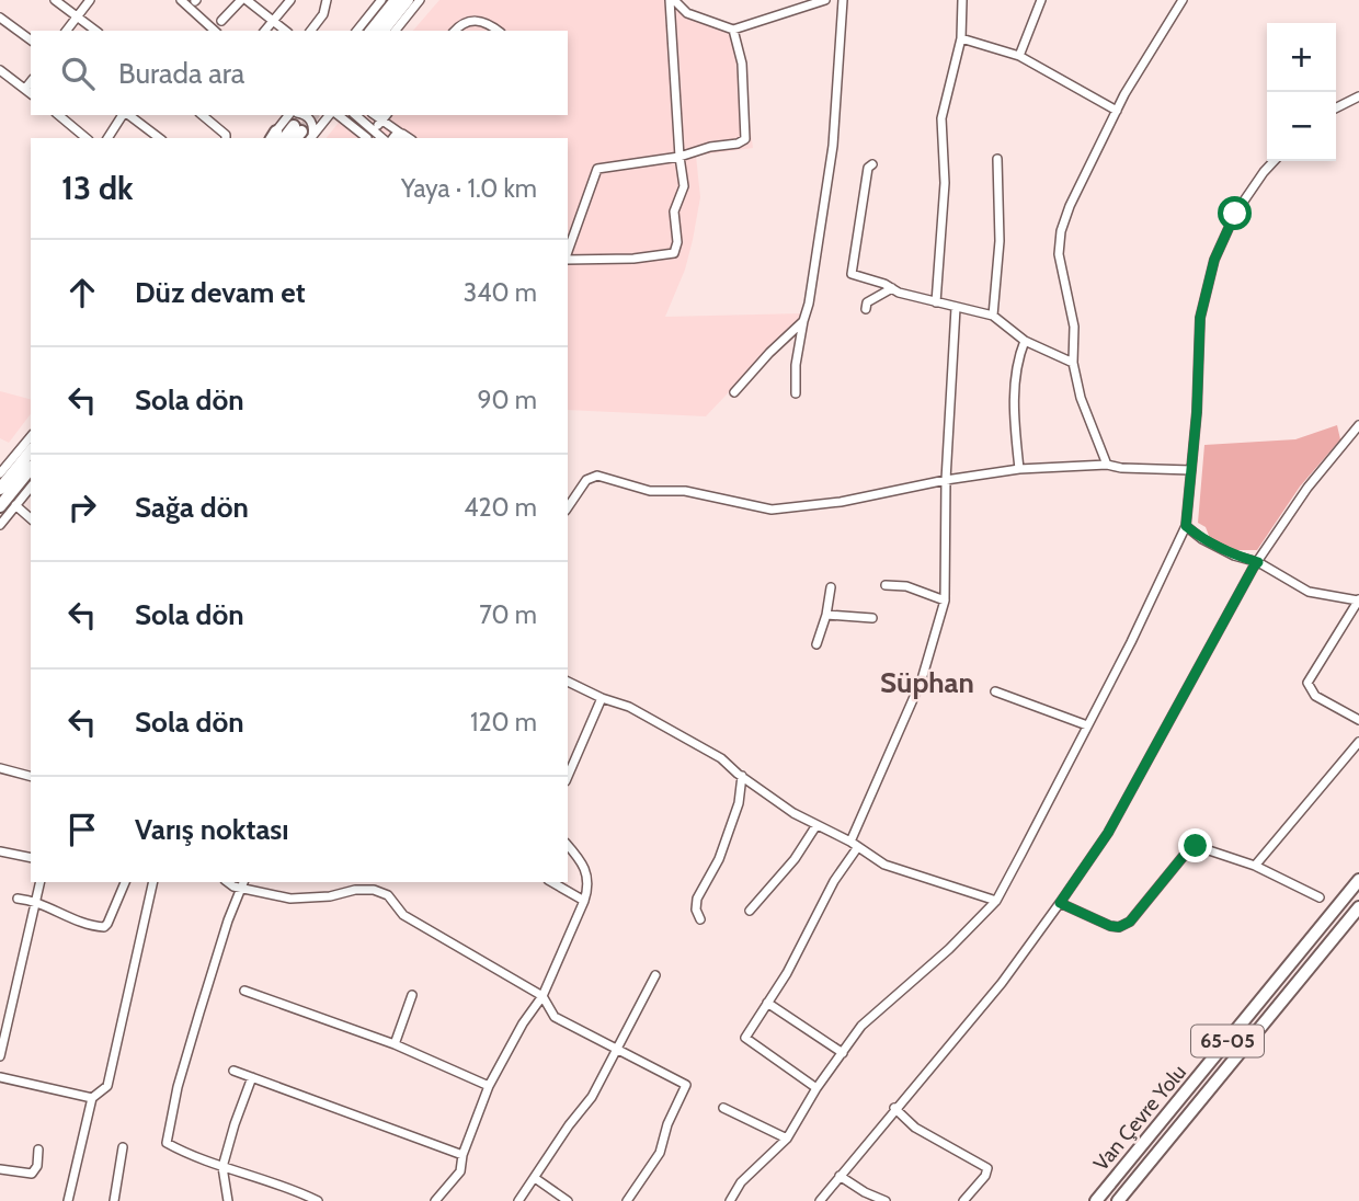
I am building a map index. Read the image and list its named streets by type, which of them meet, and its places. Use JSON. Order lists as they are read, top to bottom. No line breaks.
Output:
{"streets":{"highway":["65-05","Van Çevre Yolu"]},"districts":["Süphan"],"page":{"map_buttons":["+","−"],"search":"Burada ara","heading":["13 dk","Yaya · 1.0 km"],"list":[["Düz devam et","340 m"],["Sola dön","90 m"],["Sağa dön","420 m"],["Sola dön","70 m"],["Sola dön","120 m"],"Varış noktası"]}}
